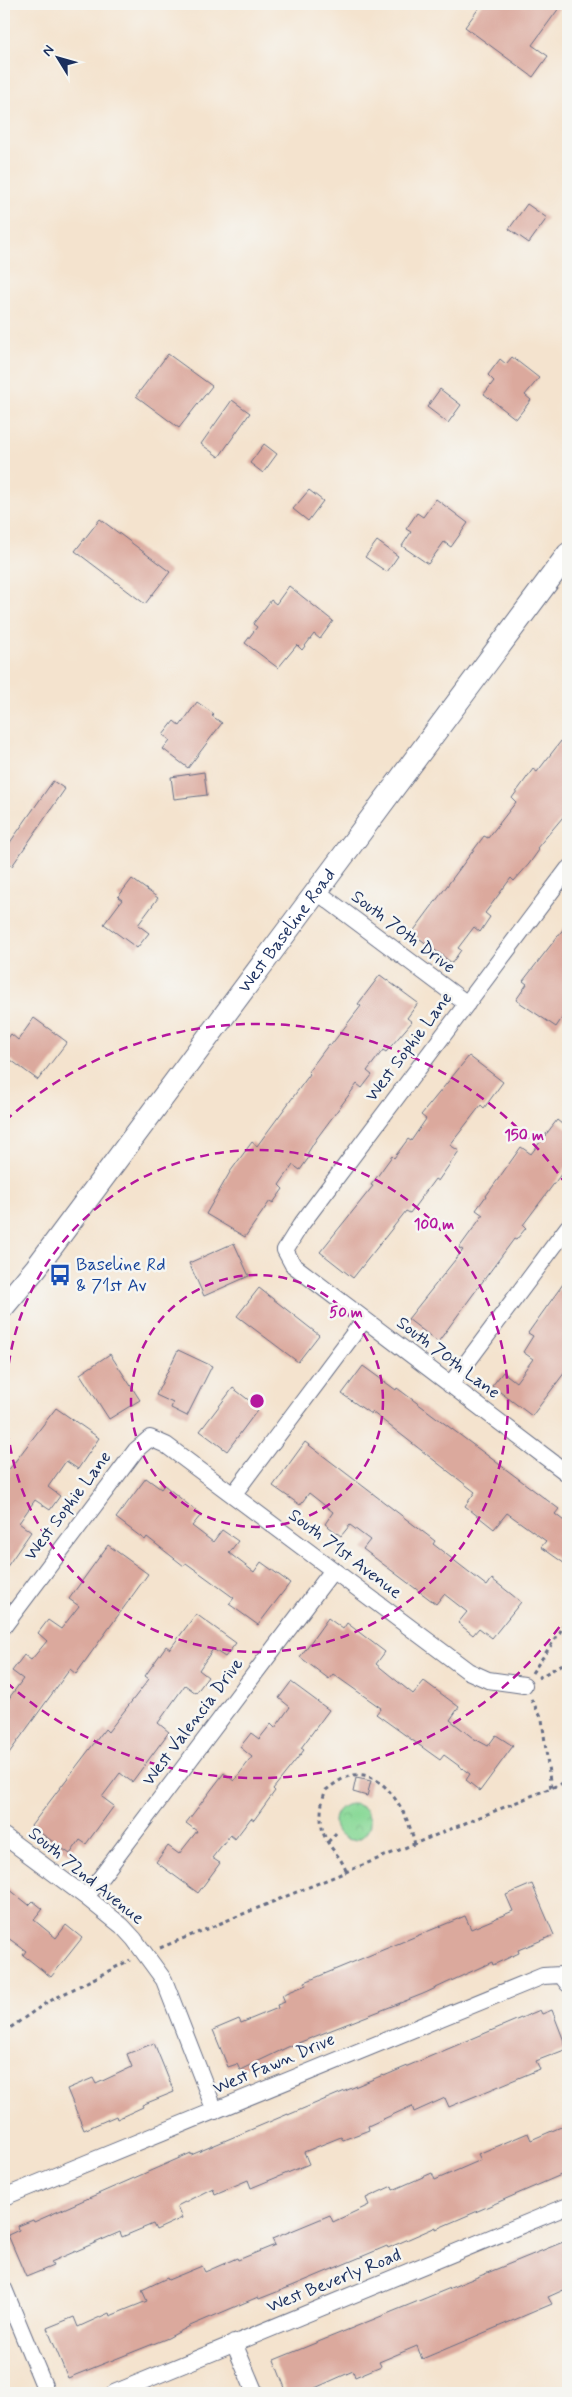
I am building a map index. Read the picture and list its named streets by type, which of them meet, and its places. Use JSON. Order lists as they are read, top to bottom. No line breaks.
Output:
{"streets":{"main road":["West Baseline Road"],"street":["South 70th Drive","West Sophie Lane","South 70th Lane","South 71st Avenue","West Valencia Drive","South 72nd Avenue","West Fawn Drive","West Beverly Road"]},"crossings":[["West Baseline Road","South 70th Drive"],["South 70th Drive","West Sophie Lane"],["West Sophie Lane","South 70th Lane"],["West Sophie Lane","South 71st Avenue"],["South 71st Avenue","West Valencia Drive"],["West Valencia Drive","South 72nd Avenue"],["South 72nd Avenue","West Fawn Drive"]],"places":{"bus stop":["Baseline Rd & 71st Av"]},"north":"top left","rings":["150 m","100 m","50 m"]}
